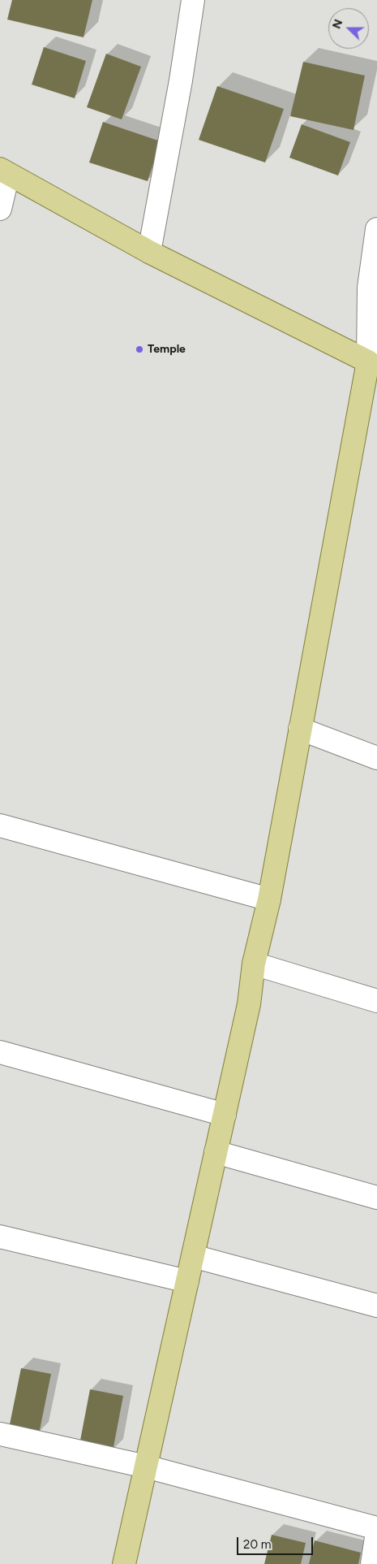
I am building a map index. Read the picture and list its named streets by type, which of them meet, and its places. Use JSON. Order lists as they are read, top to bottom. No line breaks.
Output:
{"places":["Temple"],"scale_bar":"20 m","north":"left"}
